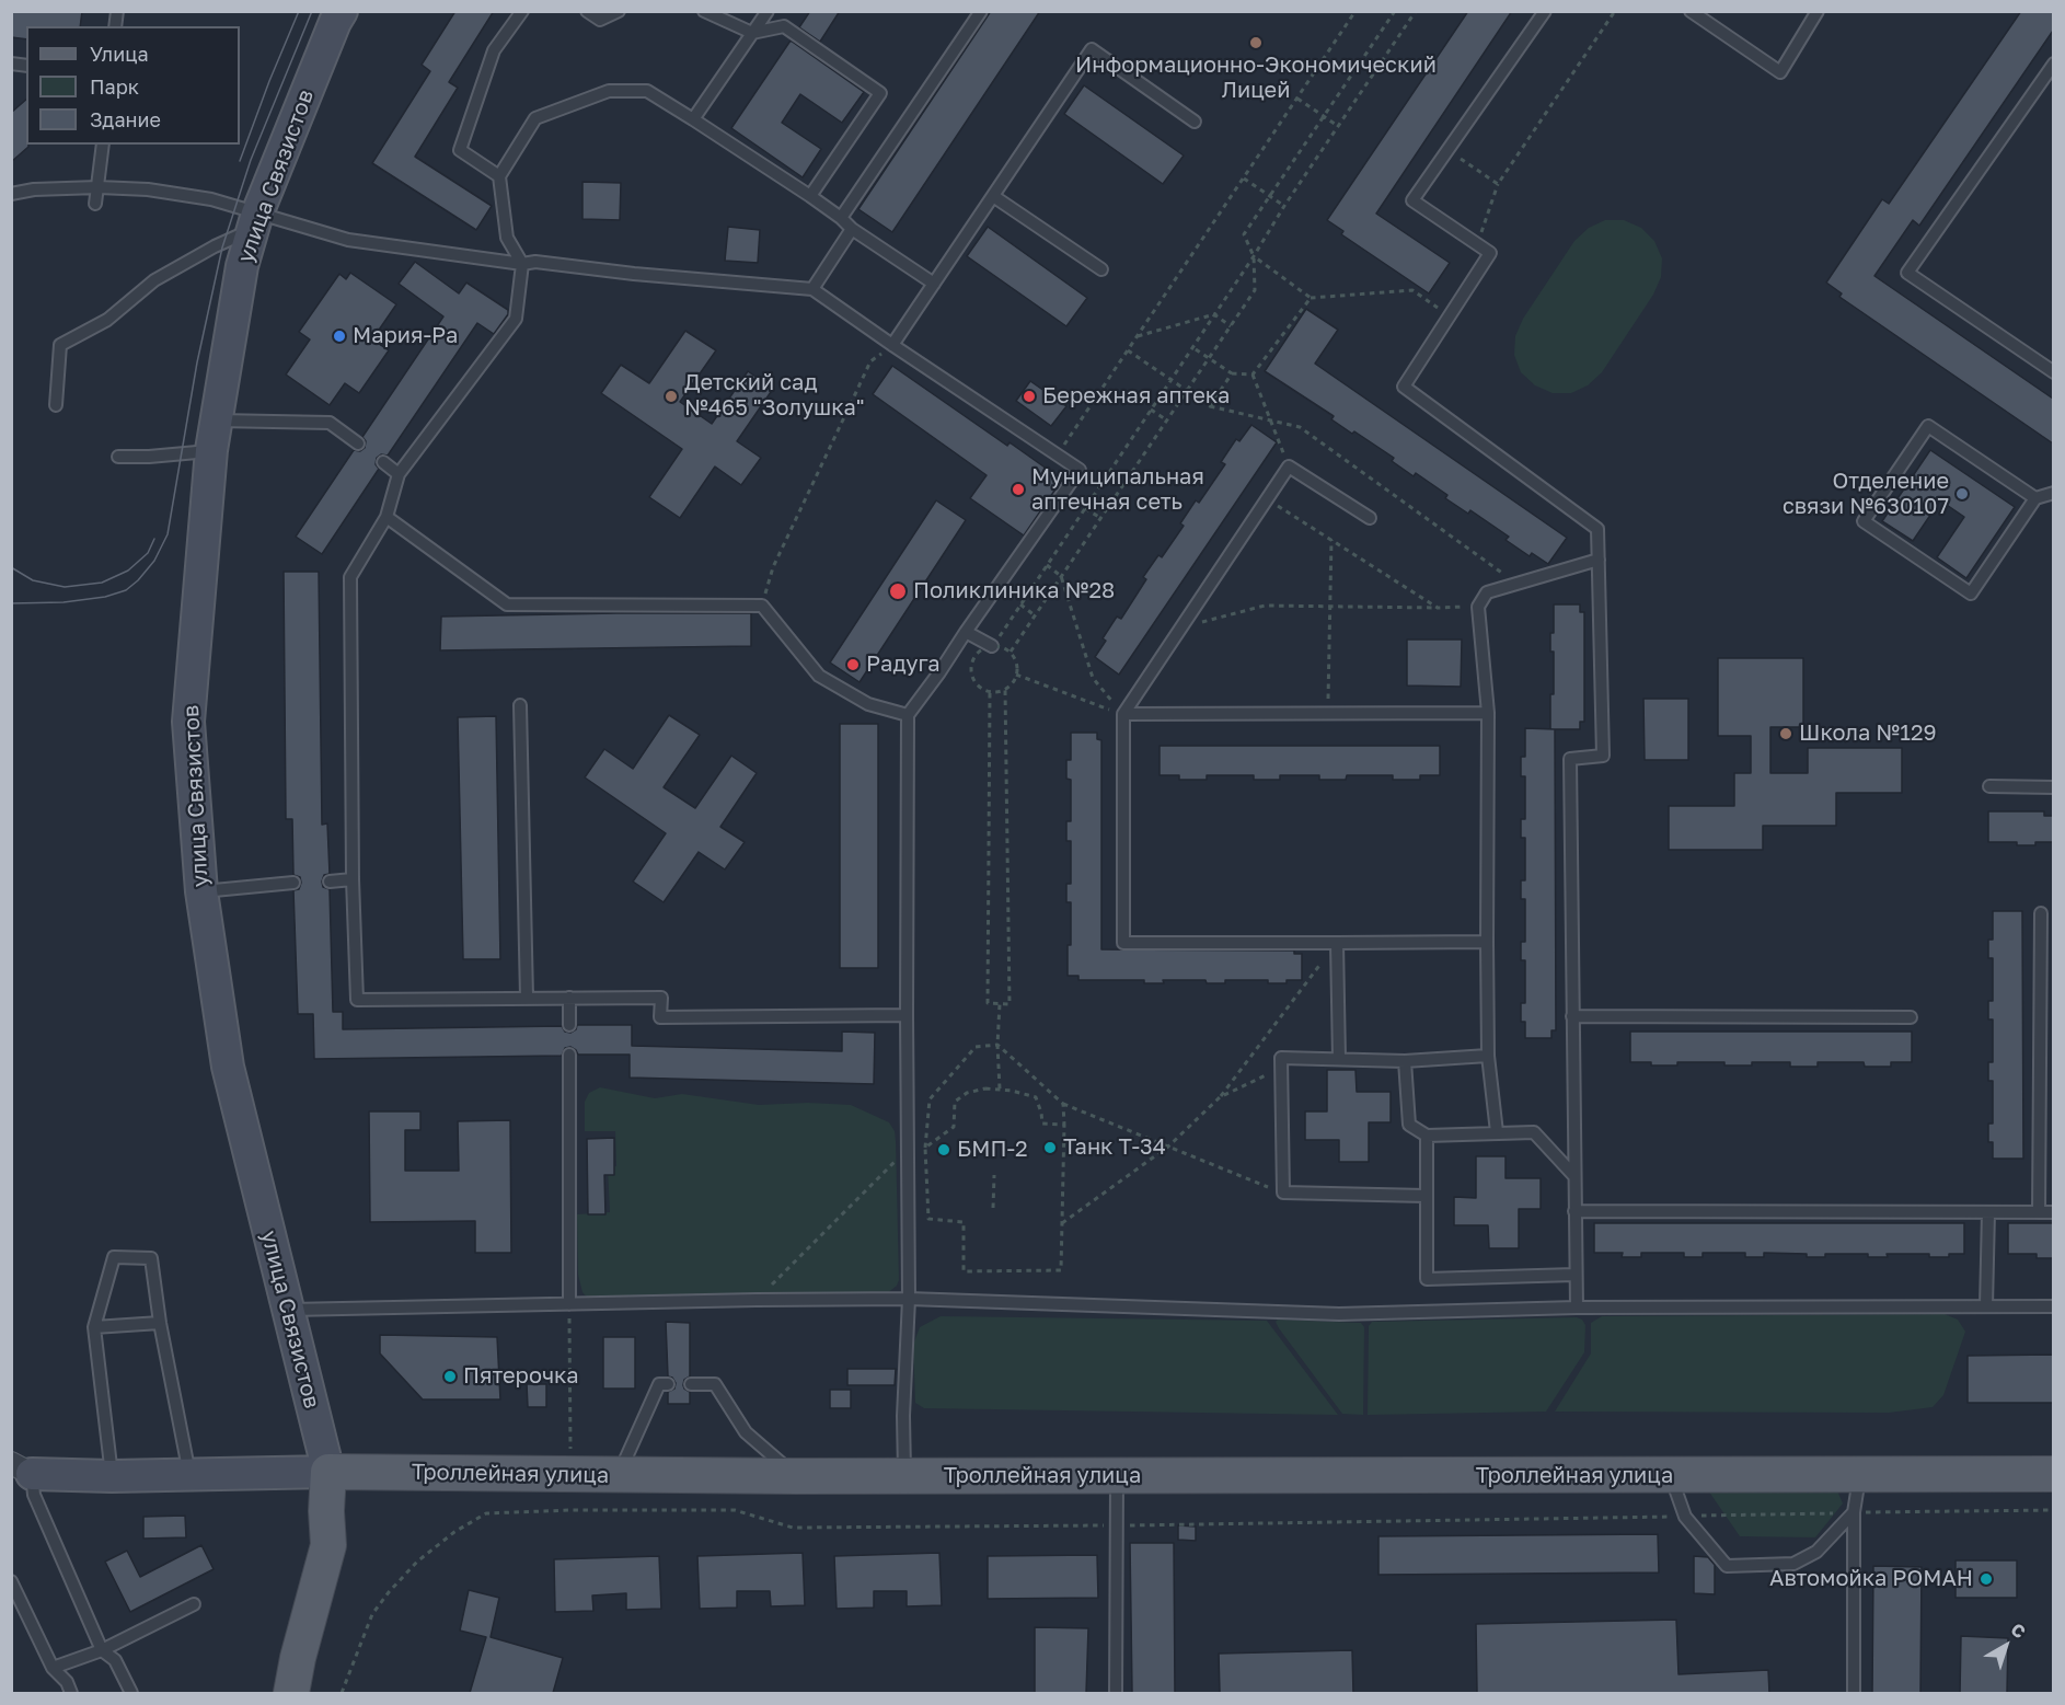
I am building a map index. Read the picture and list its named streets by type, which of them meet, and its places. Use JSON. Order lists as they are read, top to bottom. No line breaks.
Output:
{"streets":{"main road":["улица Связистов","Троллейная улица"]},"crossings":[["улица Связистов","Троллейная улица"]],"places":["Информационно-Экономический Лицей","Мария-Ра","Детский сад №465 \"Золушка\"","Бережная аптека","Муниципальная аптечная сеть","Отделение связи №630107","Поликлиника №28","Радуга","Школа №129","Танк Т-34","БМП-2","Пятерочка","Автомойка РОМАН"],"legend":["Улица","Парк","Здание"],"north":"top right"}
